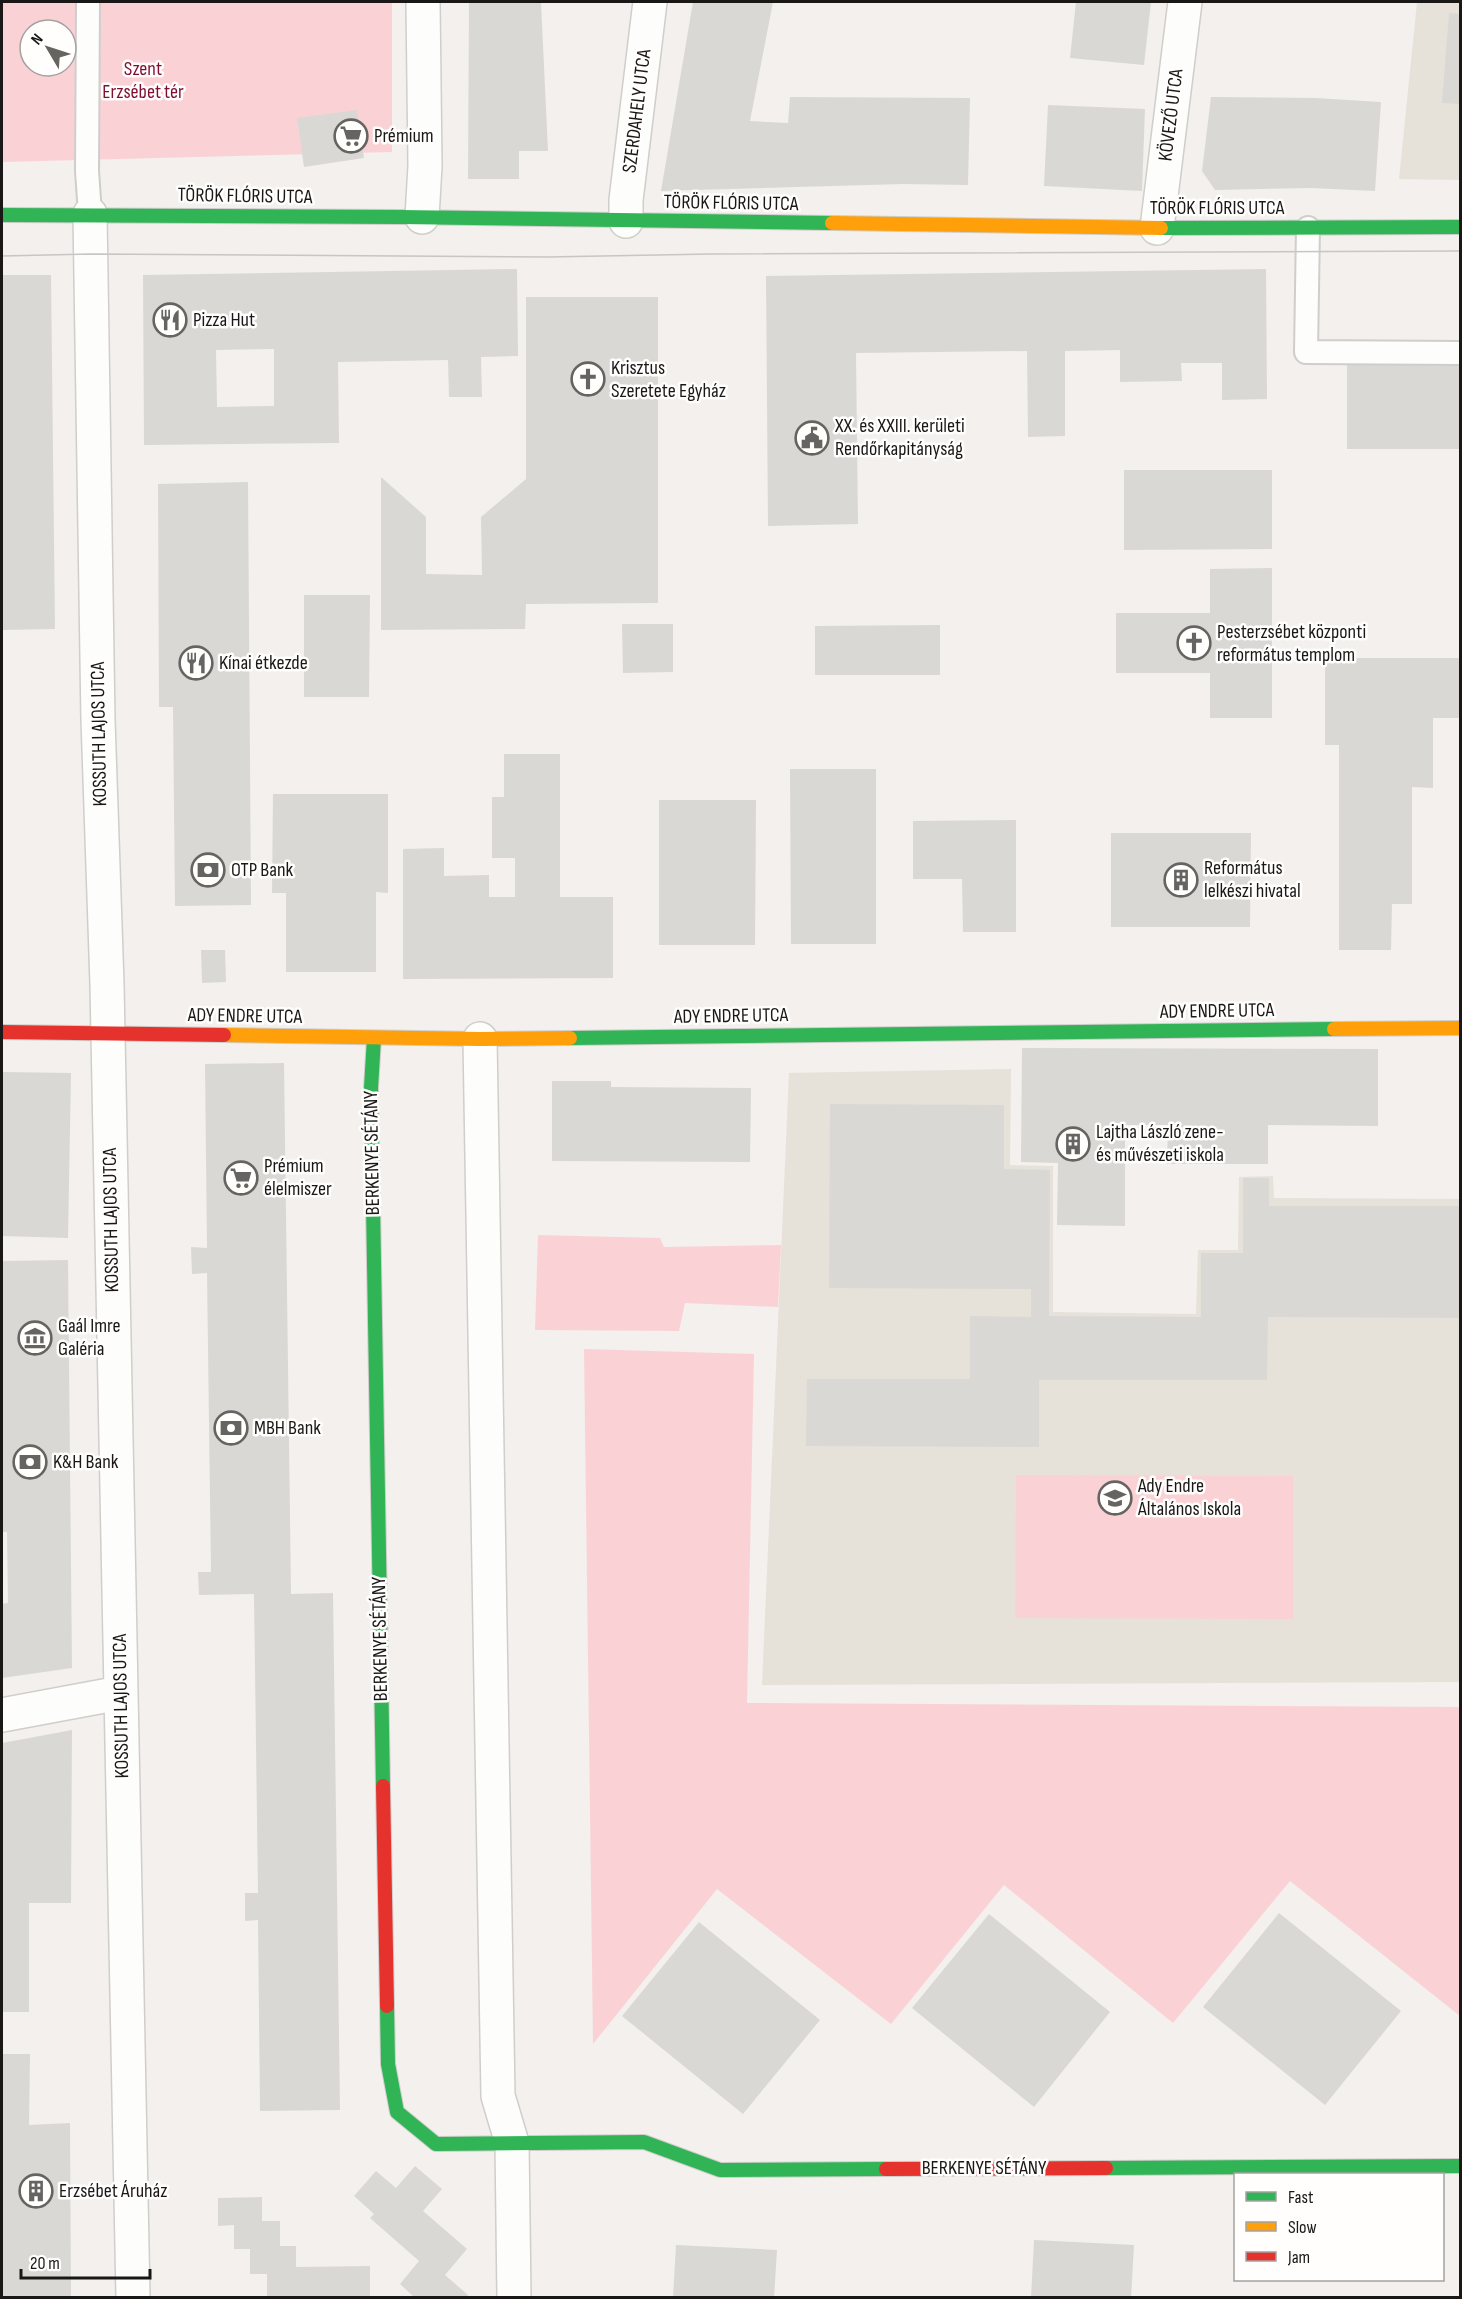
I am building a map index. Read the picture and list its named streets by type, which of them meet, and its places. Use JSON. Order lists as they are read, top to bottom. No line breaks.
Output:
{"streets":{"street":["SZERDAHELY UTCA","KÖVEZŐ UTCA","TÖRÖK FLÓRIS UTCA","KOSSUTH LAJOS UTCA","ADY ENDRE UTCA","BERKENYE SÉTÁNY"]},"crossings":[["SZERDAHELY UTCA","TÖRÖK FLÓRIS UTCA"],["KÖVEZŐ UTCA","TÖRÖK FLÓRIS UTCA"],["TÖRÖK FLÓRIS UTCA","KOSSUTH LAJOS UTCA"],["KOSSUTH LAJOS UTCA","ADY ENDRE UTCA"],["ADY ENDRE UTCA","BERKENYE SÉTÁNY"]],"parks":["Szent Erzsébet tér"],"places":{"supermarket":["Prémium","Prémium élelmiszer"],"restaurant":["Pizza Hut","Kínai étkezde"],"church":["Krisztus Szeretete Egyház","Pesterzsébet központi református templom"],"public building":["XX. és XXIII. kerületi Rendőrkapitányság"],"bank":["OTP Bank","MBH Bank","K&H Bank"],"building":["Református lelkészi hivatal","Lajtha László zene- és művészeti iskola","Erzsébet Áruház"],"museum":["Gaál Imre Galéria"],"school or university":["Ady Endre Általános Iskola"]},"legend":["Fast","Slow","Jam"],"scale_bar":"20 m","north":"top left"}
